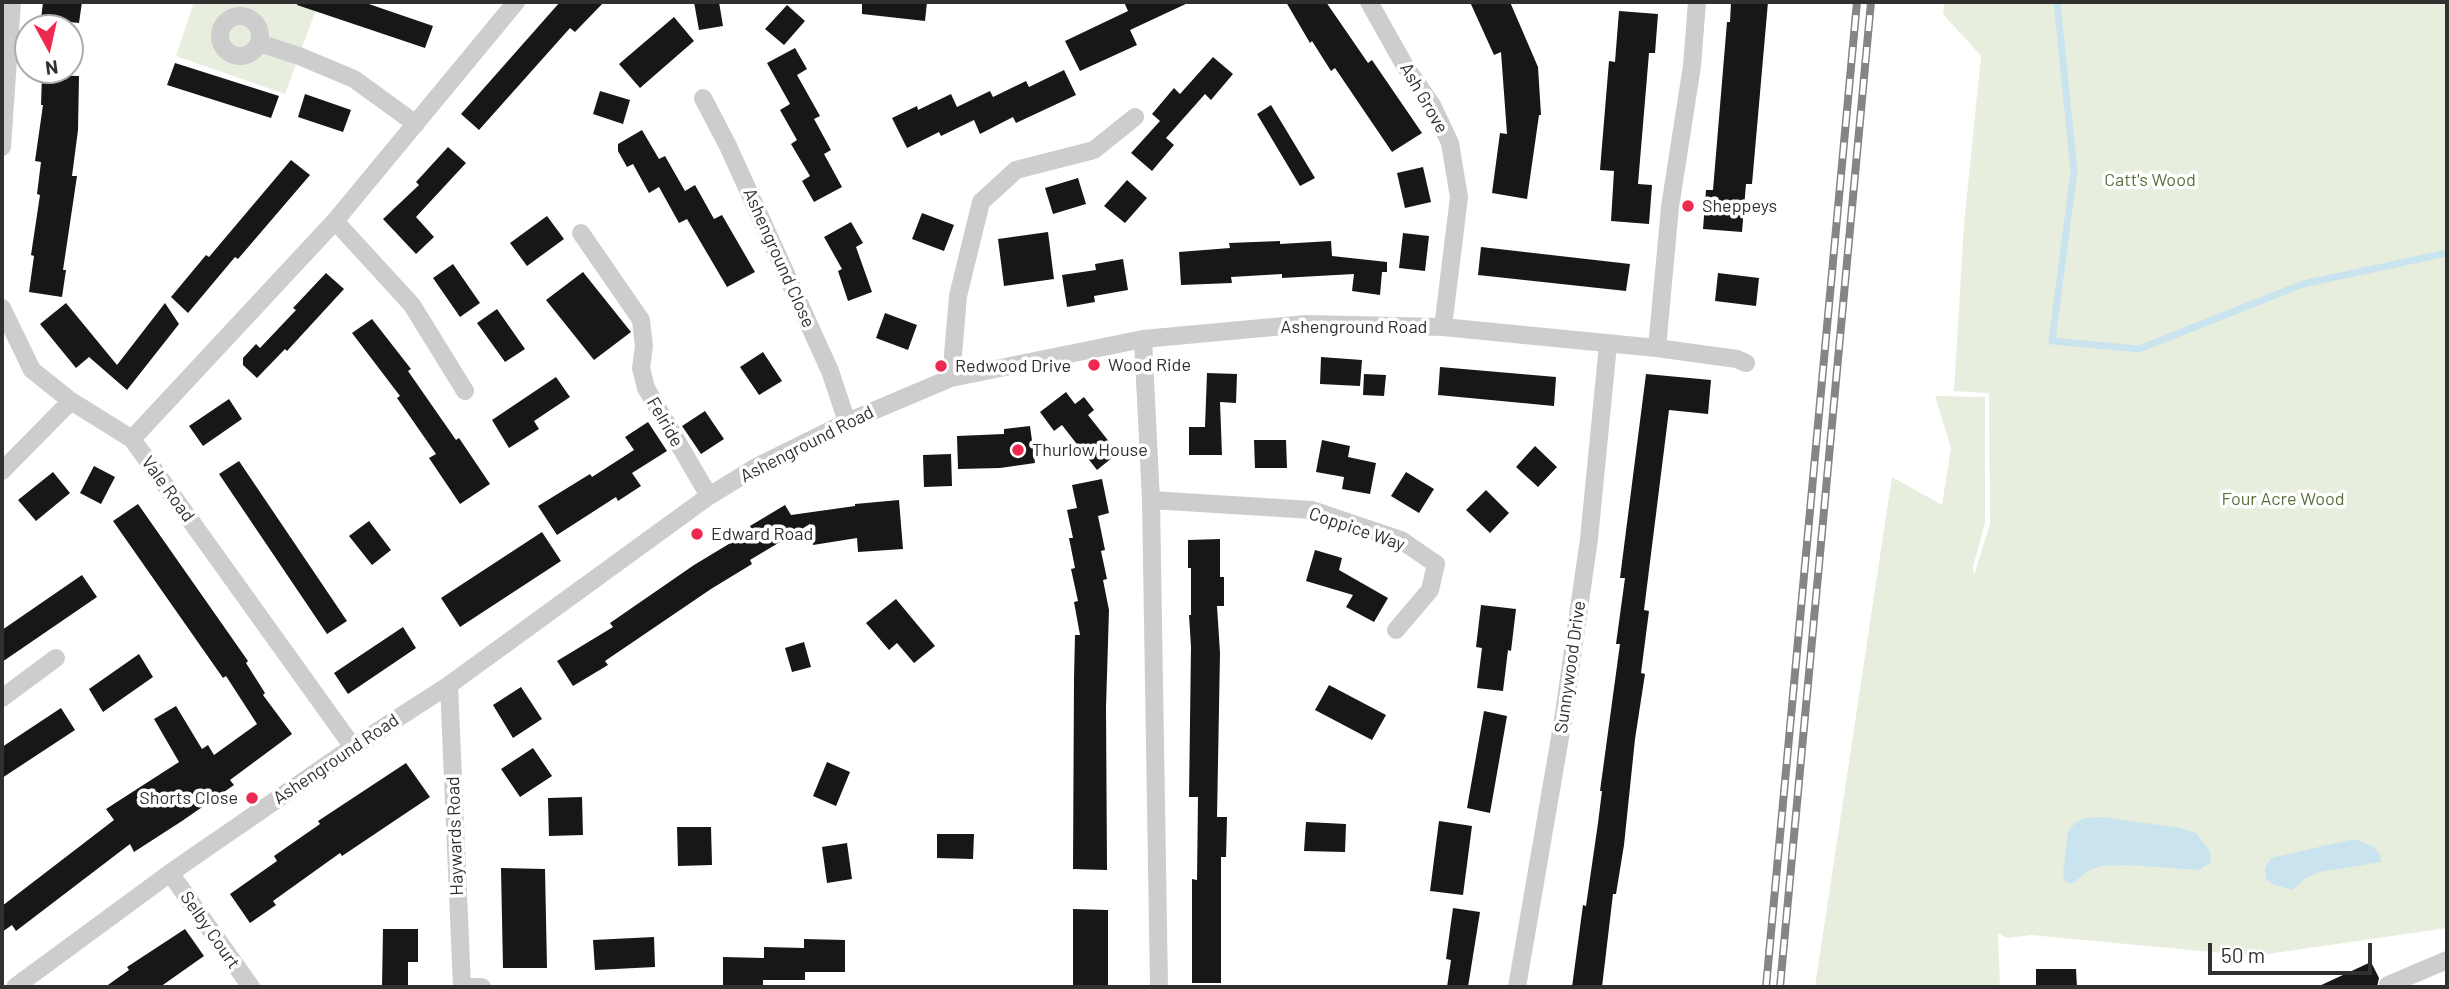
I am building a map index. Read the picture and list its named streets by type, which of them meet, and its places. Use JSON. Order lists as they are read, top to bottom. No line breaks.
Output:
{"streets":{"street":["Ash Grove","Ashenground Close","Ashenground Road","Felride","Vale Road","Coppice Way","Sunnywood Drive","Haywards Road","Selby Court"]},"crossings":[["Ash Grove","Ashenground Road"],["Ashenground Close","Ashenground Road"],["Ashenground Road","Felride"],["Ashenground Road","Vale Road"],["Ashenground Road","Sunnywood Drive"],["Ashenground Road","Haywards Road"],["Ashenground Road","Selby Court"]],"parks":["Catt's Wood","Four Acre Wood"],"places":["Sheppeys","Wood Ride","Redwood Drive","Thurlow House","Edward Road","Shorts Close"],"scale_bar":"50 m","north":"bottom"}
